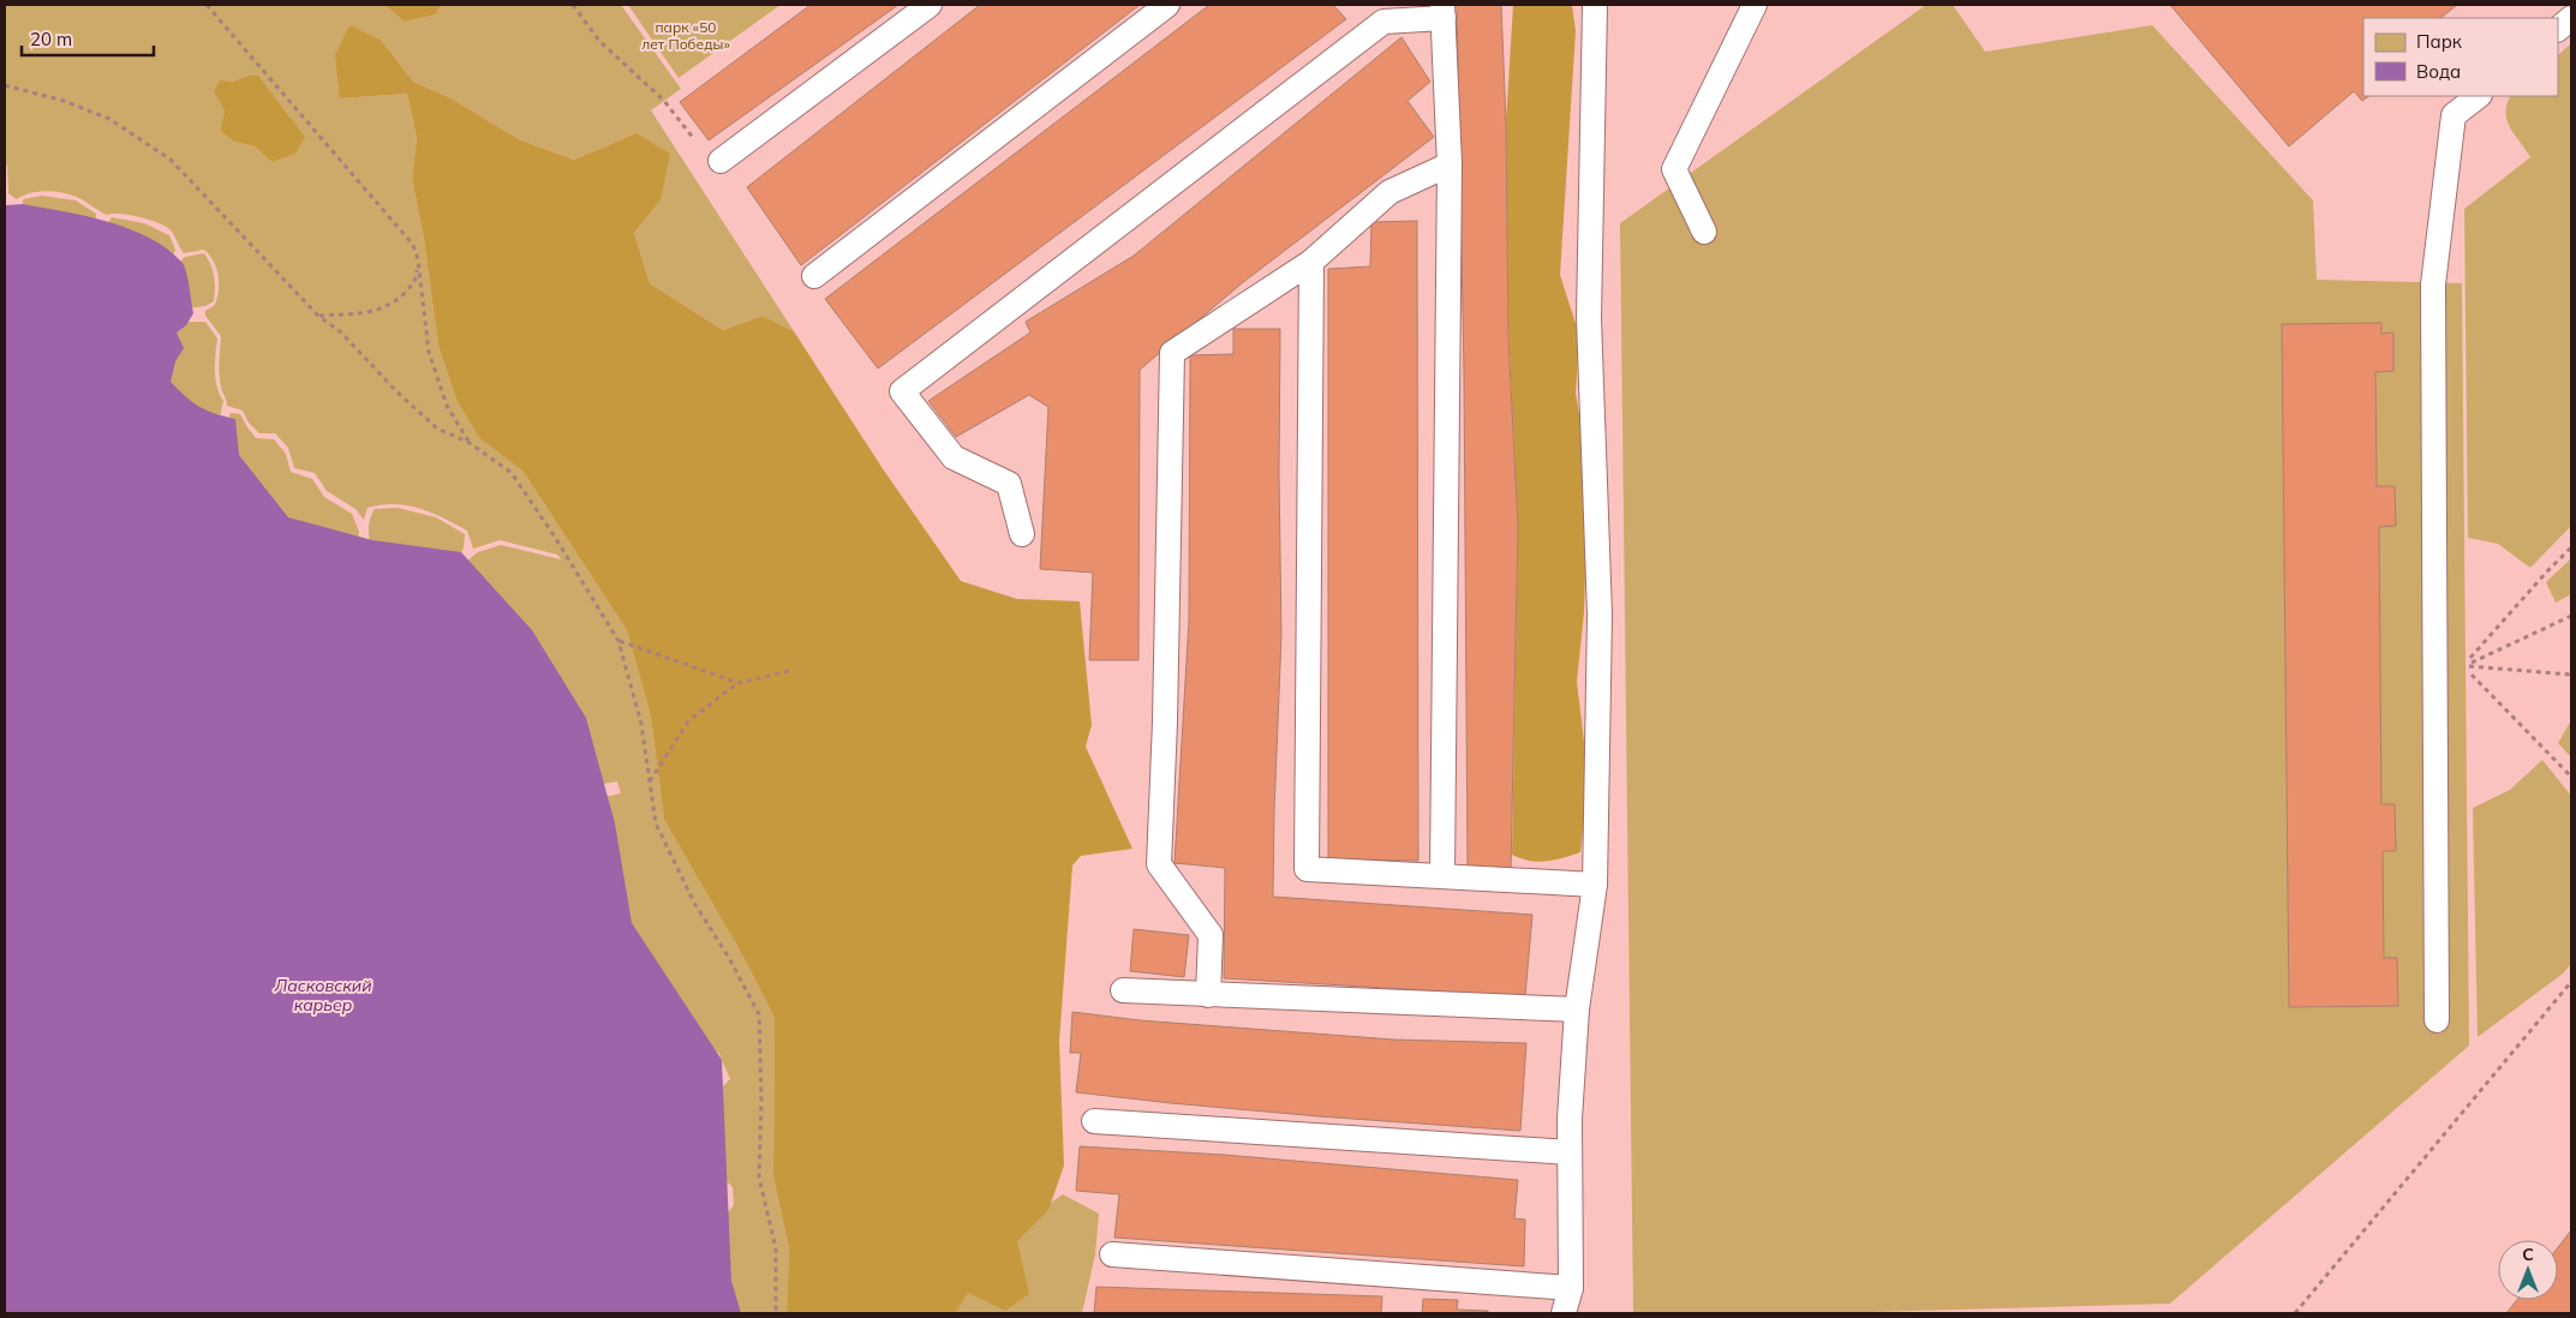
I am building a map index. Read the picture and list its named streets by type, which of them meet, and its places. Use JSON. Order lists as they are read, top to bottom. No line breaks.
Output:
{"water":["Ласковский карьер"],"parks":["парк «50 лет Победы»"],"legend":["Парк","Вода"],"scale_bar":"20 m","north":"top"}
